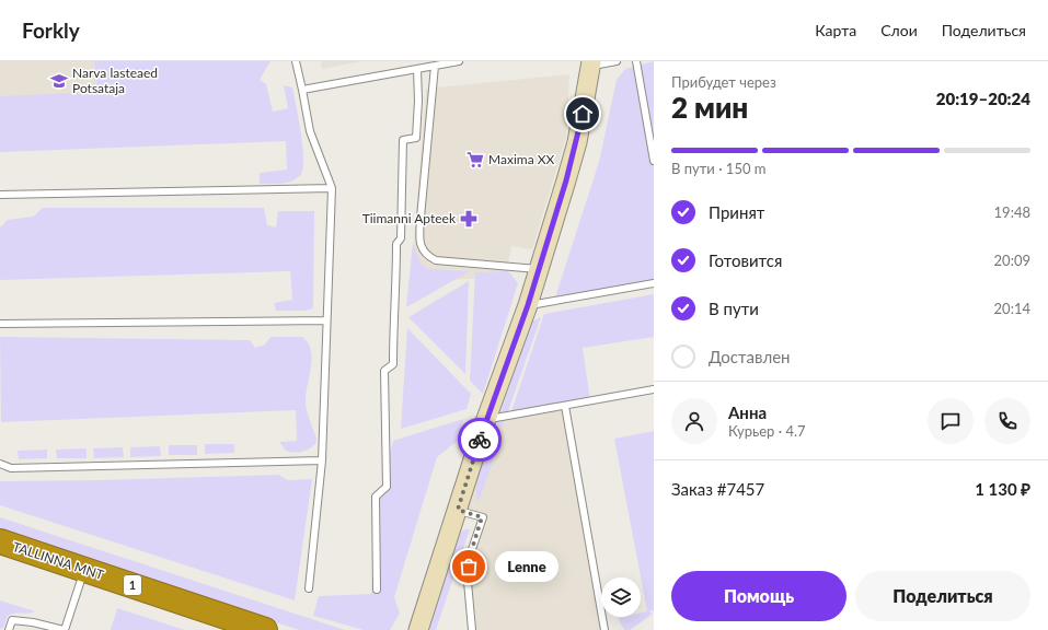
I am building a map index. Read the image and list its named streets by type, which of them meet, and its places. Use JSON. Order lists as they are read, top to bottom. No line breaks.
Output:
{"streets":{"highway":["TALLINNA MNT","1"]},"places":{"school or university":["Narva lasteaed Potsataja"],"supermarket":["Maxima XX"],"pharmacy":["Tiimanni Apteek"],"other":["Lenne"]},"page":{"header":"Forkly","nav":["Карта","Слои","Поделиться"],"heading":["2 мин","Прибудет через","20:19–20:24"],"panel":["Анна","Курьер · 4.7","Заказ #7457","1 130 ₽"],"bar":"В пути · 150 m","list":[["Принят","19:48"],["Готовится","20:09"],["В пути","20:14"],"Доставлен"],"bubble":"Lenne","buttons":["Помощь","Поделиться"]}}
